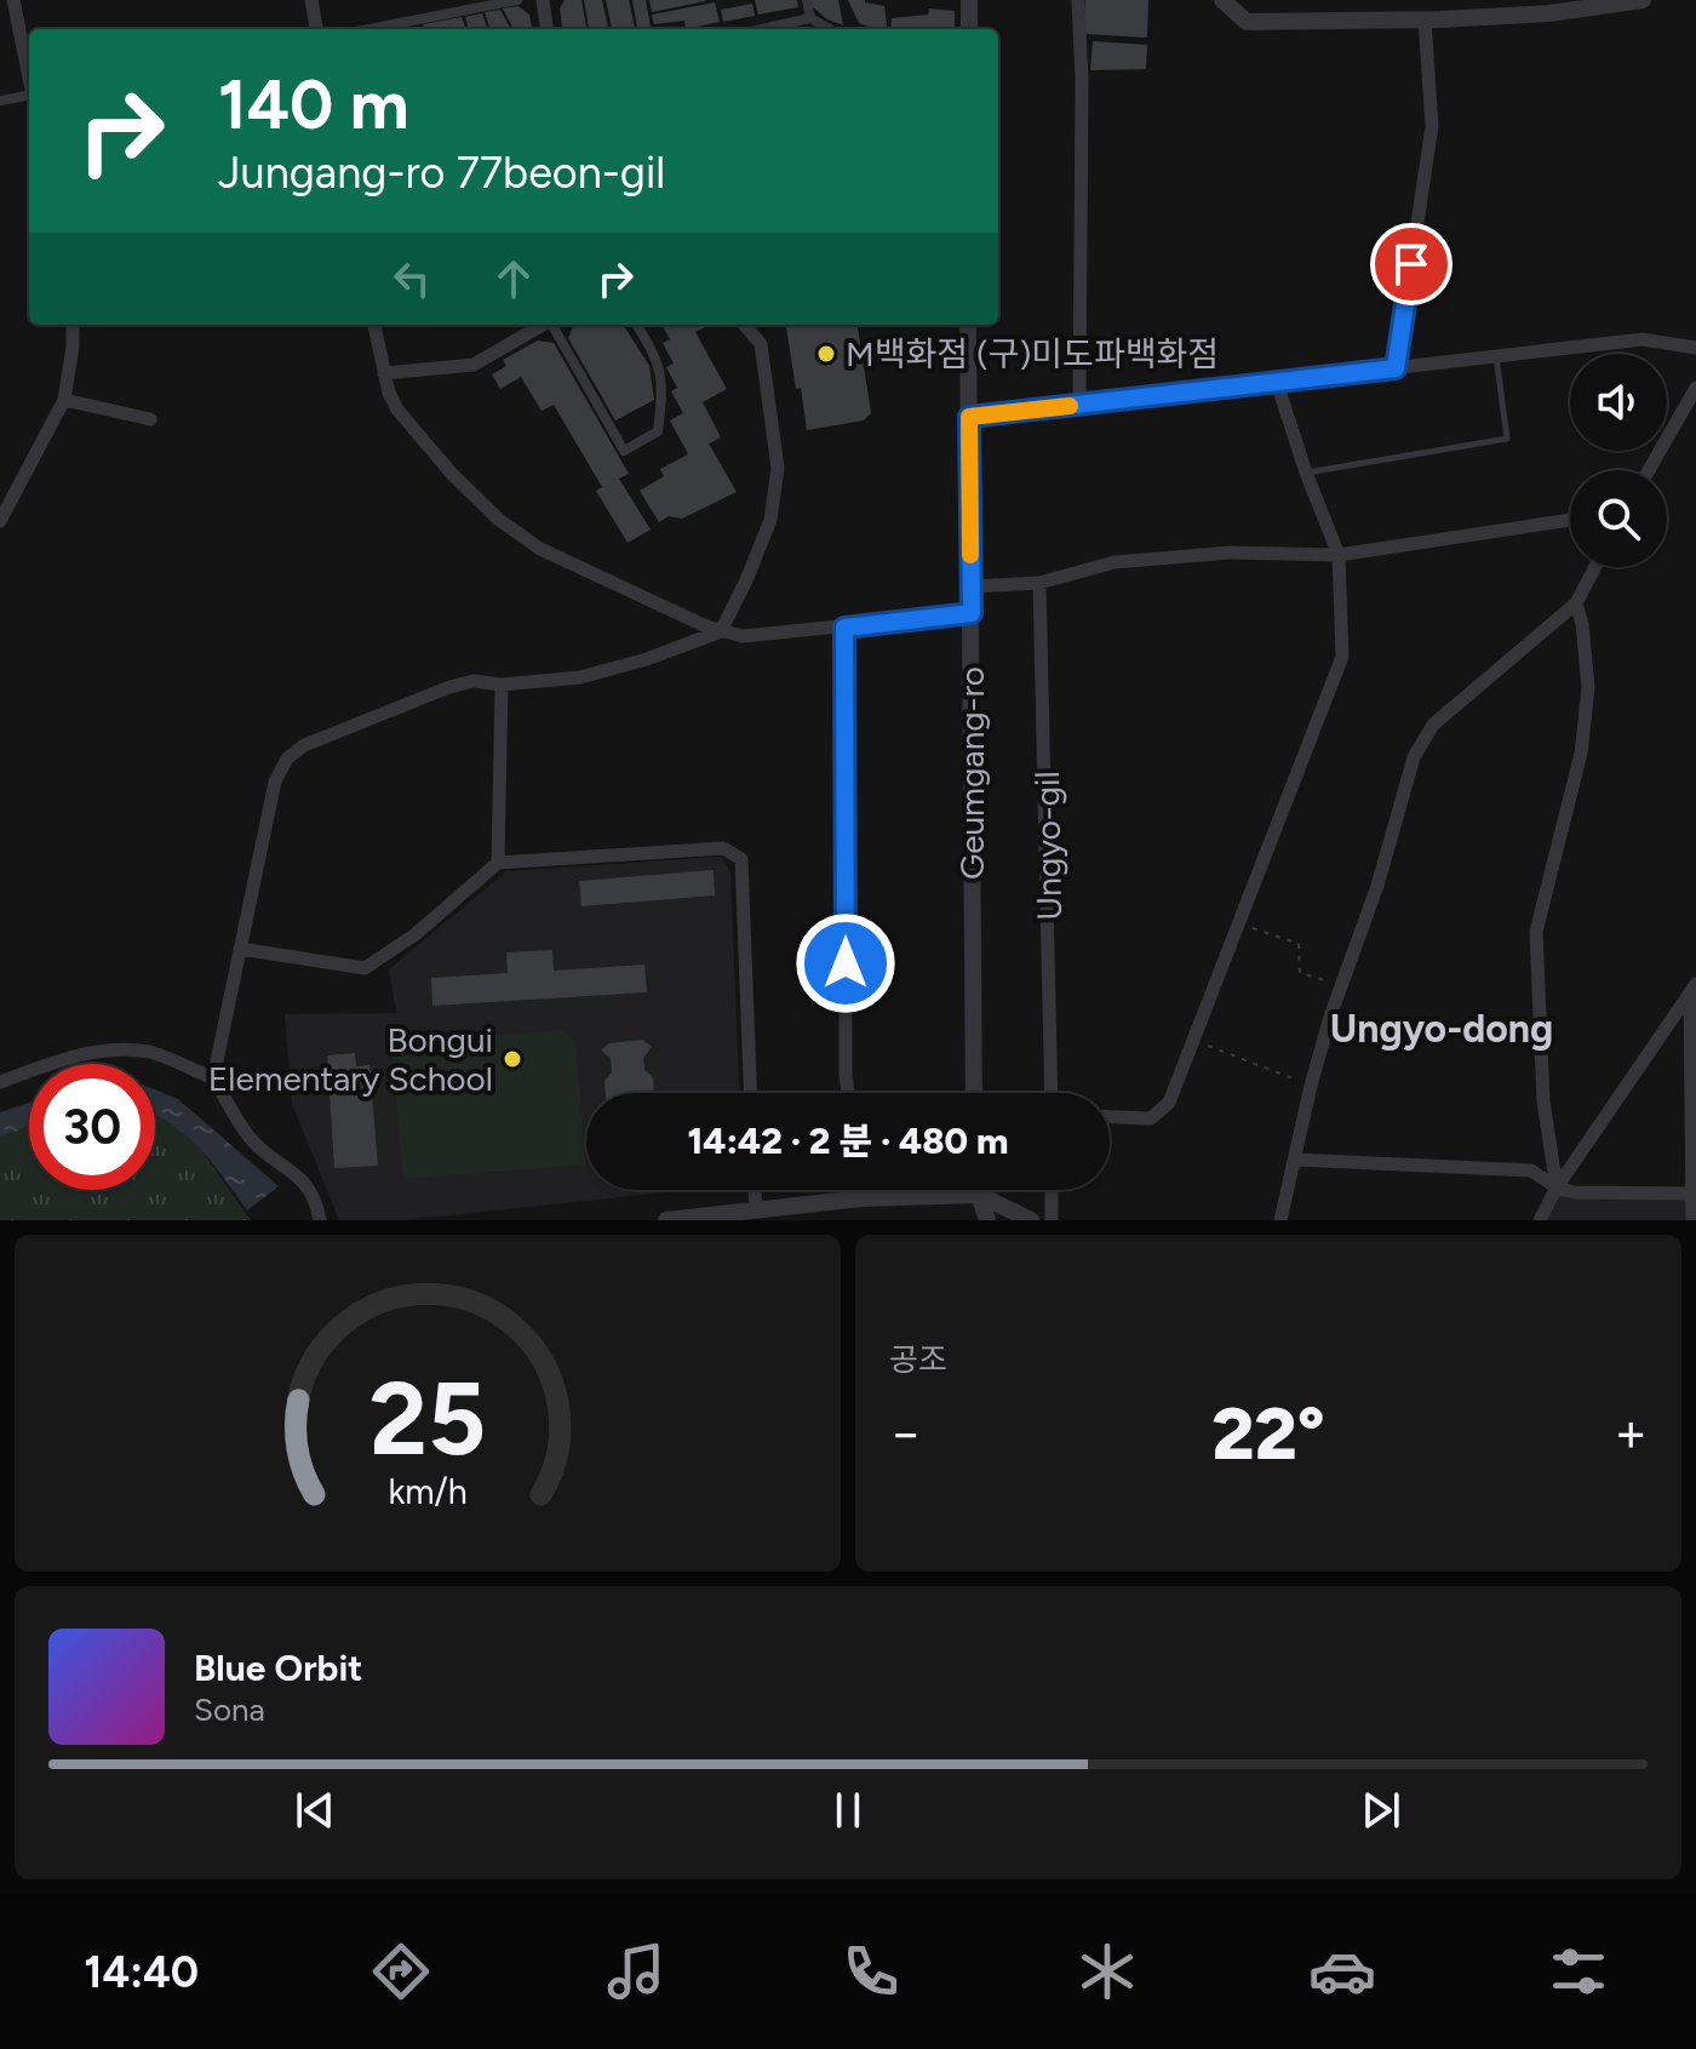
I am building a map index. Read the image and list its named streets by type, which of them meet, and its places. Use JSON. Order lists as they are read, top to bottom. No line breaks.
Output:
{"streets":{"street":["Geumgang-ro","Ungyo-gil"]},"districts":["Ungyo-dong"],"places":["M백화점 (구)미도파백화점","Bongui Elementary School"],"page":{"turn":["140 m","Jungang-ro 77beon-gil"],"limit":"30","trip":"14:42 · 2 분 · 480 m","tile":"공조","heat":["−","22°","+"],"song":["Blue Orbit","Sona"],"tabs":"14:40","gauge":["25","km/h"]}}
